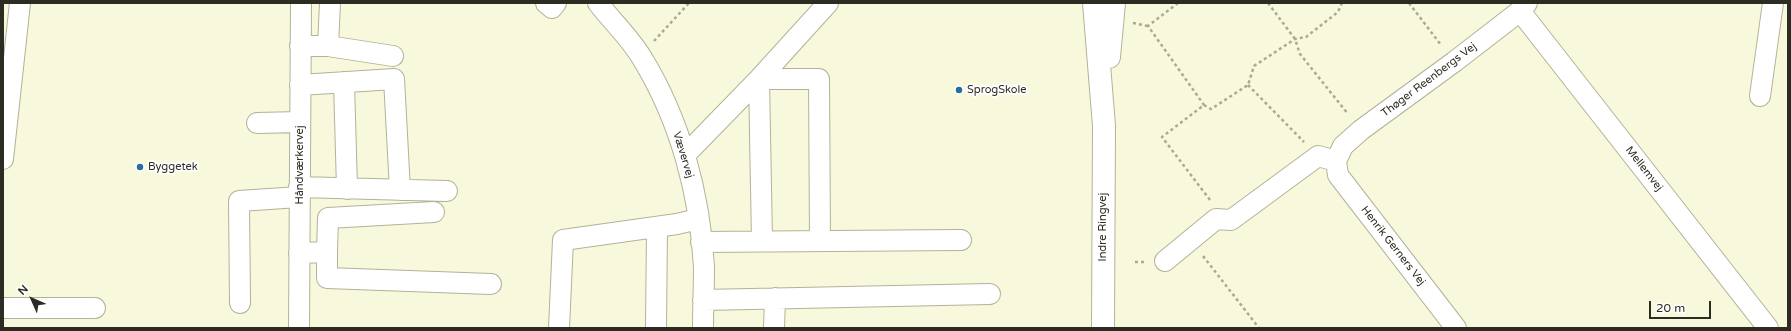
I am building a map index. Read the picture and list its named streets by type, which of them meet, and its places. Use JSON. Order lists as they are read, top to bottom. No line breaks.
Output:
{"streets":{"main road":["Indre Ringvej"],"street":["Thøger Reenbergs Vej","Vævervej","Håndværkervej","Mellemvej","Henrik Gerners Vej"]},"crossings":[["Thøger Reenbergs Vej","Mellemvej"],["Thøger Reenbergs Vej","Henrik Gerners Vej"]],"places":["SprogSkole","Byggetek"],"scale_bar":"20 m","north":"top left"}
